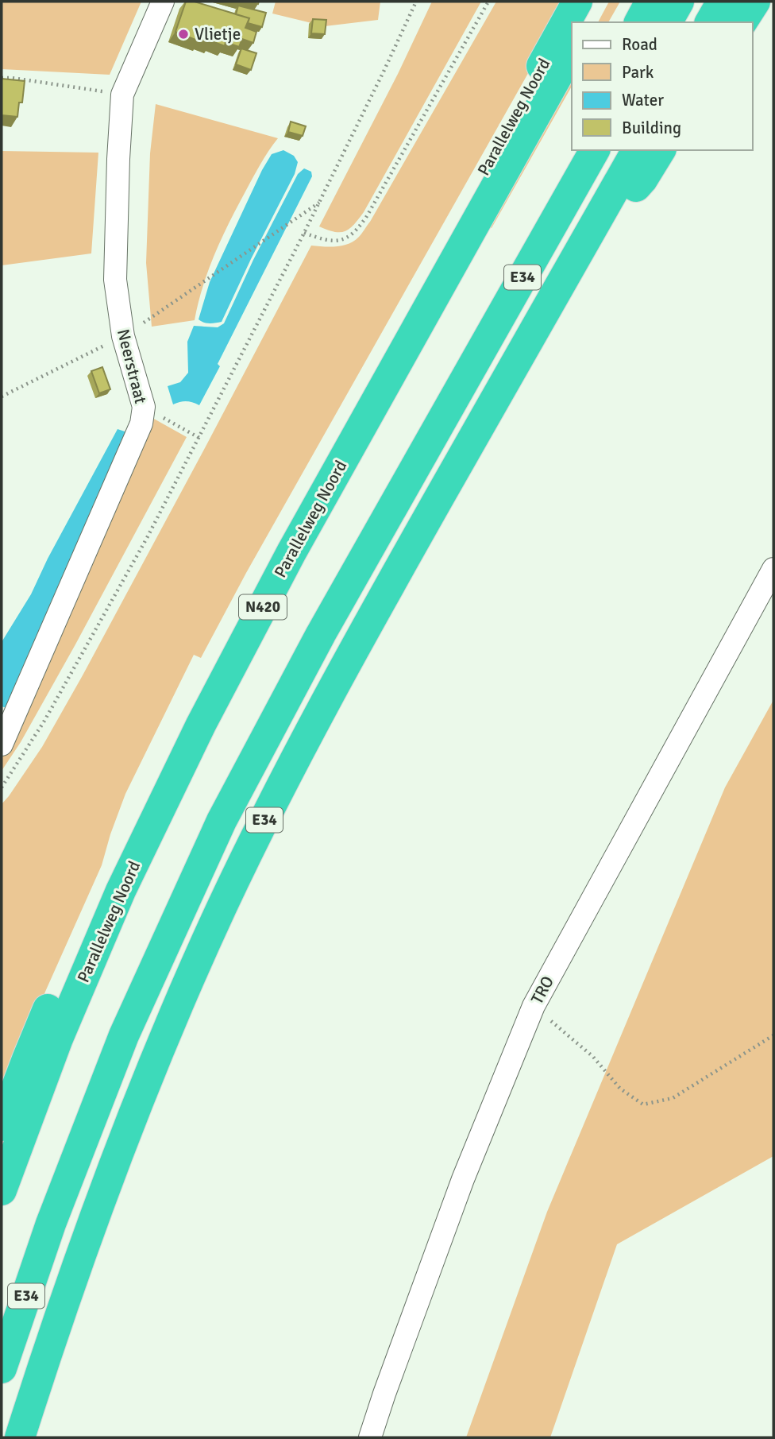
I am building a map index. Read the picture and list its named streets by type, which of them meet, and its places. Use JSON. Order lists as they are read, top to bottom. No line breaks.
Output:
{"streets":{"highway":["Parallelweg Noord","E34","N420"],"street":["Neerstraat","TRO"]},"places":["Vlietje"],"legend":["Road","Park","Water","Building"]}
